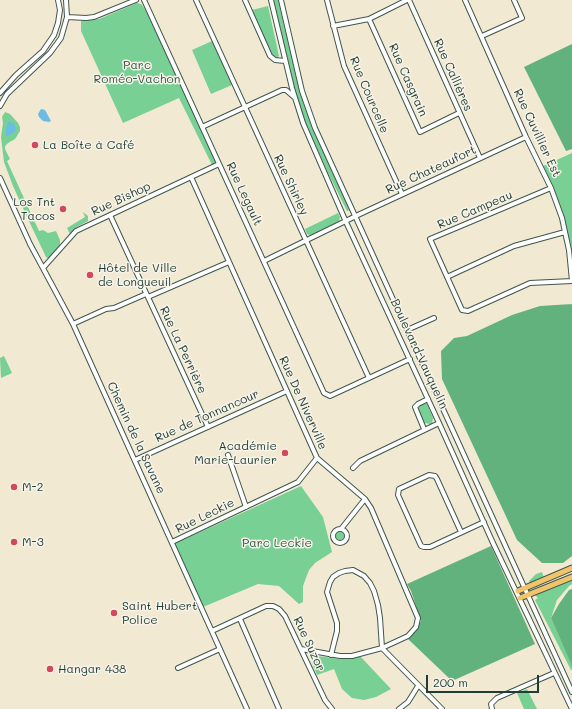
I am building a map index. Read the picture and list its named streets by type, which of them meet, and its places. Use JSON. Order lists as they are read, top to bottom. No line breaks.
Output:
{"streets":{"street":["Rue Callières","Rue Casgrain","Rue Courcelle","Rue Cuvillier Est","Rue Chateaufort","Rue Shirley","Rue Legault","Rue Bishop","Rue Campeau","Rue La Perrière","Boulevard Vauquelin","Rue De Niverville","Rue de Tonnancour","Chemin de la Savane","Rue Leckie","Rue Suzor"]},"crossings":[["Rue Callières","Rue Casgrain"],["Rue Callières","Rue Courcelle"],["Rue Callières","Rue Chateaufort"],["Rue Courcelle","Rue Chateaufort"],["Rue Cuvillier Est","Rue Chateaufort"],["Rue Cuvillier Est","Rue Campeau"],["Rue Chateaufort","Rue Shirley"],["Rue Chateaufort","Rue Legault"],["Rue Chateaufort","Boulevard Vauquelin"],["Rue Shirley","Rue Legault"],["Rue Legault","Rue Bishop"],["Rue Bishop","Rue La Perrière"],["Rue Bishop","Rue De Niverville"],["Rue Bishop","Chemin de la Savane"],["Rue La Perrière","Rue de Tonnancour"],["Rue De Niverville","Rue de Tonnancour"],["Rue De Niverville","Rue Leckie"],["Rue de Tonnancour","Chemin de la Savane"],["Chemin de la Savane","Rue Leckie"],["Chemin de la Savane","Rue Suzor"]],"parks":["Parc Roméo-Vachon","Parc Leckie"],"places":["La Boîte à Café","Los Tnt Tacos","Hôtel de Ville de Longueuil","Académie Marie-Laurier","M-2","M-3","Saint Hubert Police","Hangar 438"],"scale_bar":"200 m"}
